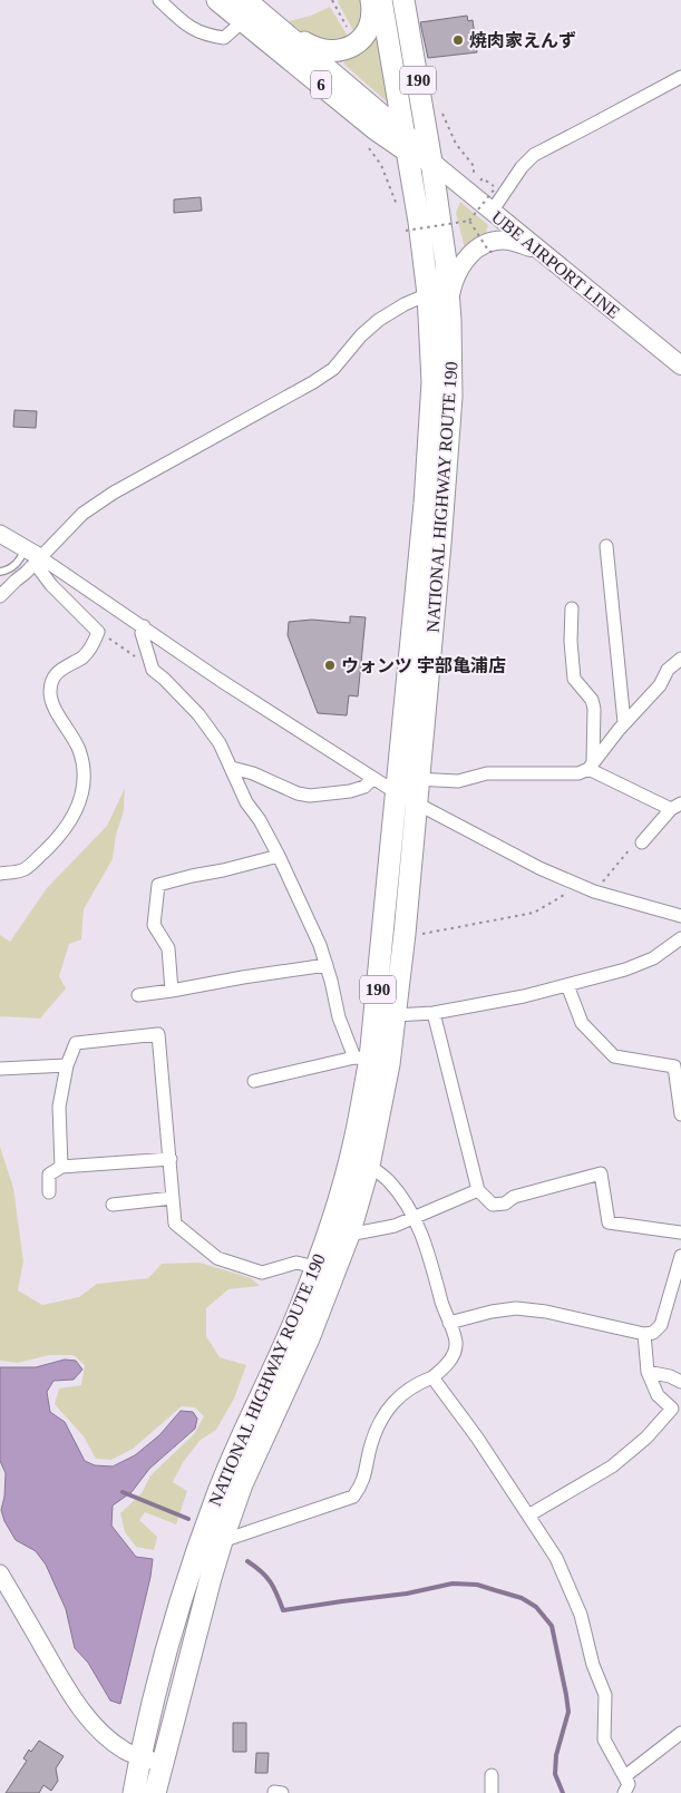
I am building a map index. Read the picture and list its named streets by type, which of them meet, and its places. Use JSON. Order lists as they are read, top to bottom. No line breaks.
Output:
{"streets":{"main road":["190","6","UBE AIRPORT LINE","NATIONAL HIGHWAY ROUTE 190"]},"crossings":[["6","UBE AIRPORT LINE"],["6","NATIONAL HIGHWAY ROUTE 190"],["UBE AIRPORT LINE","NATIONAL HIGHWAY ROUTE 190"]],"places":["焼肉家えんず","ウォンツ 宇部亀浦店"]}
